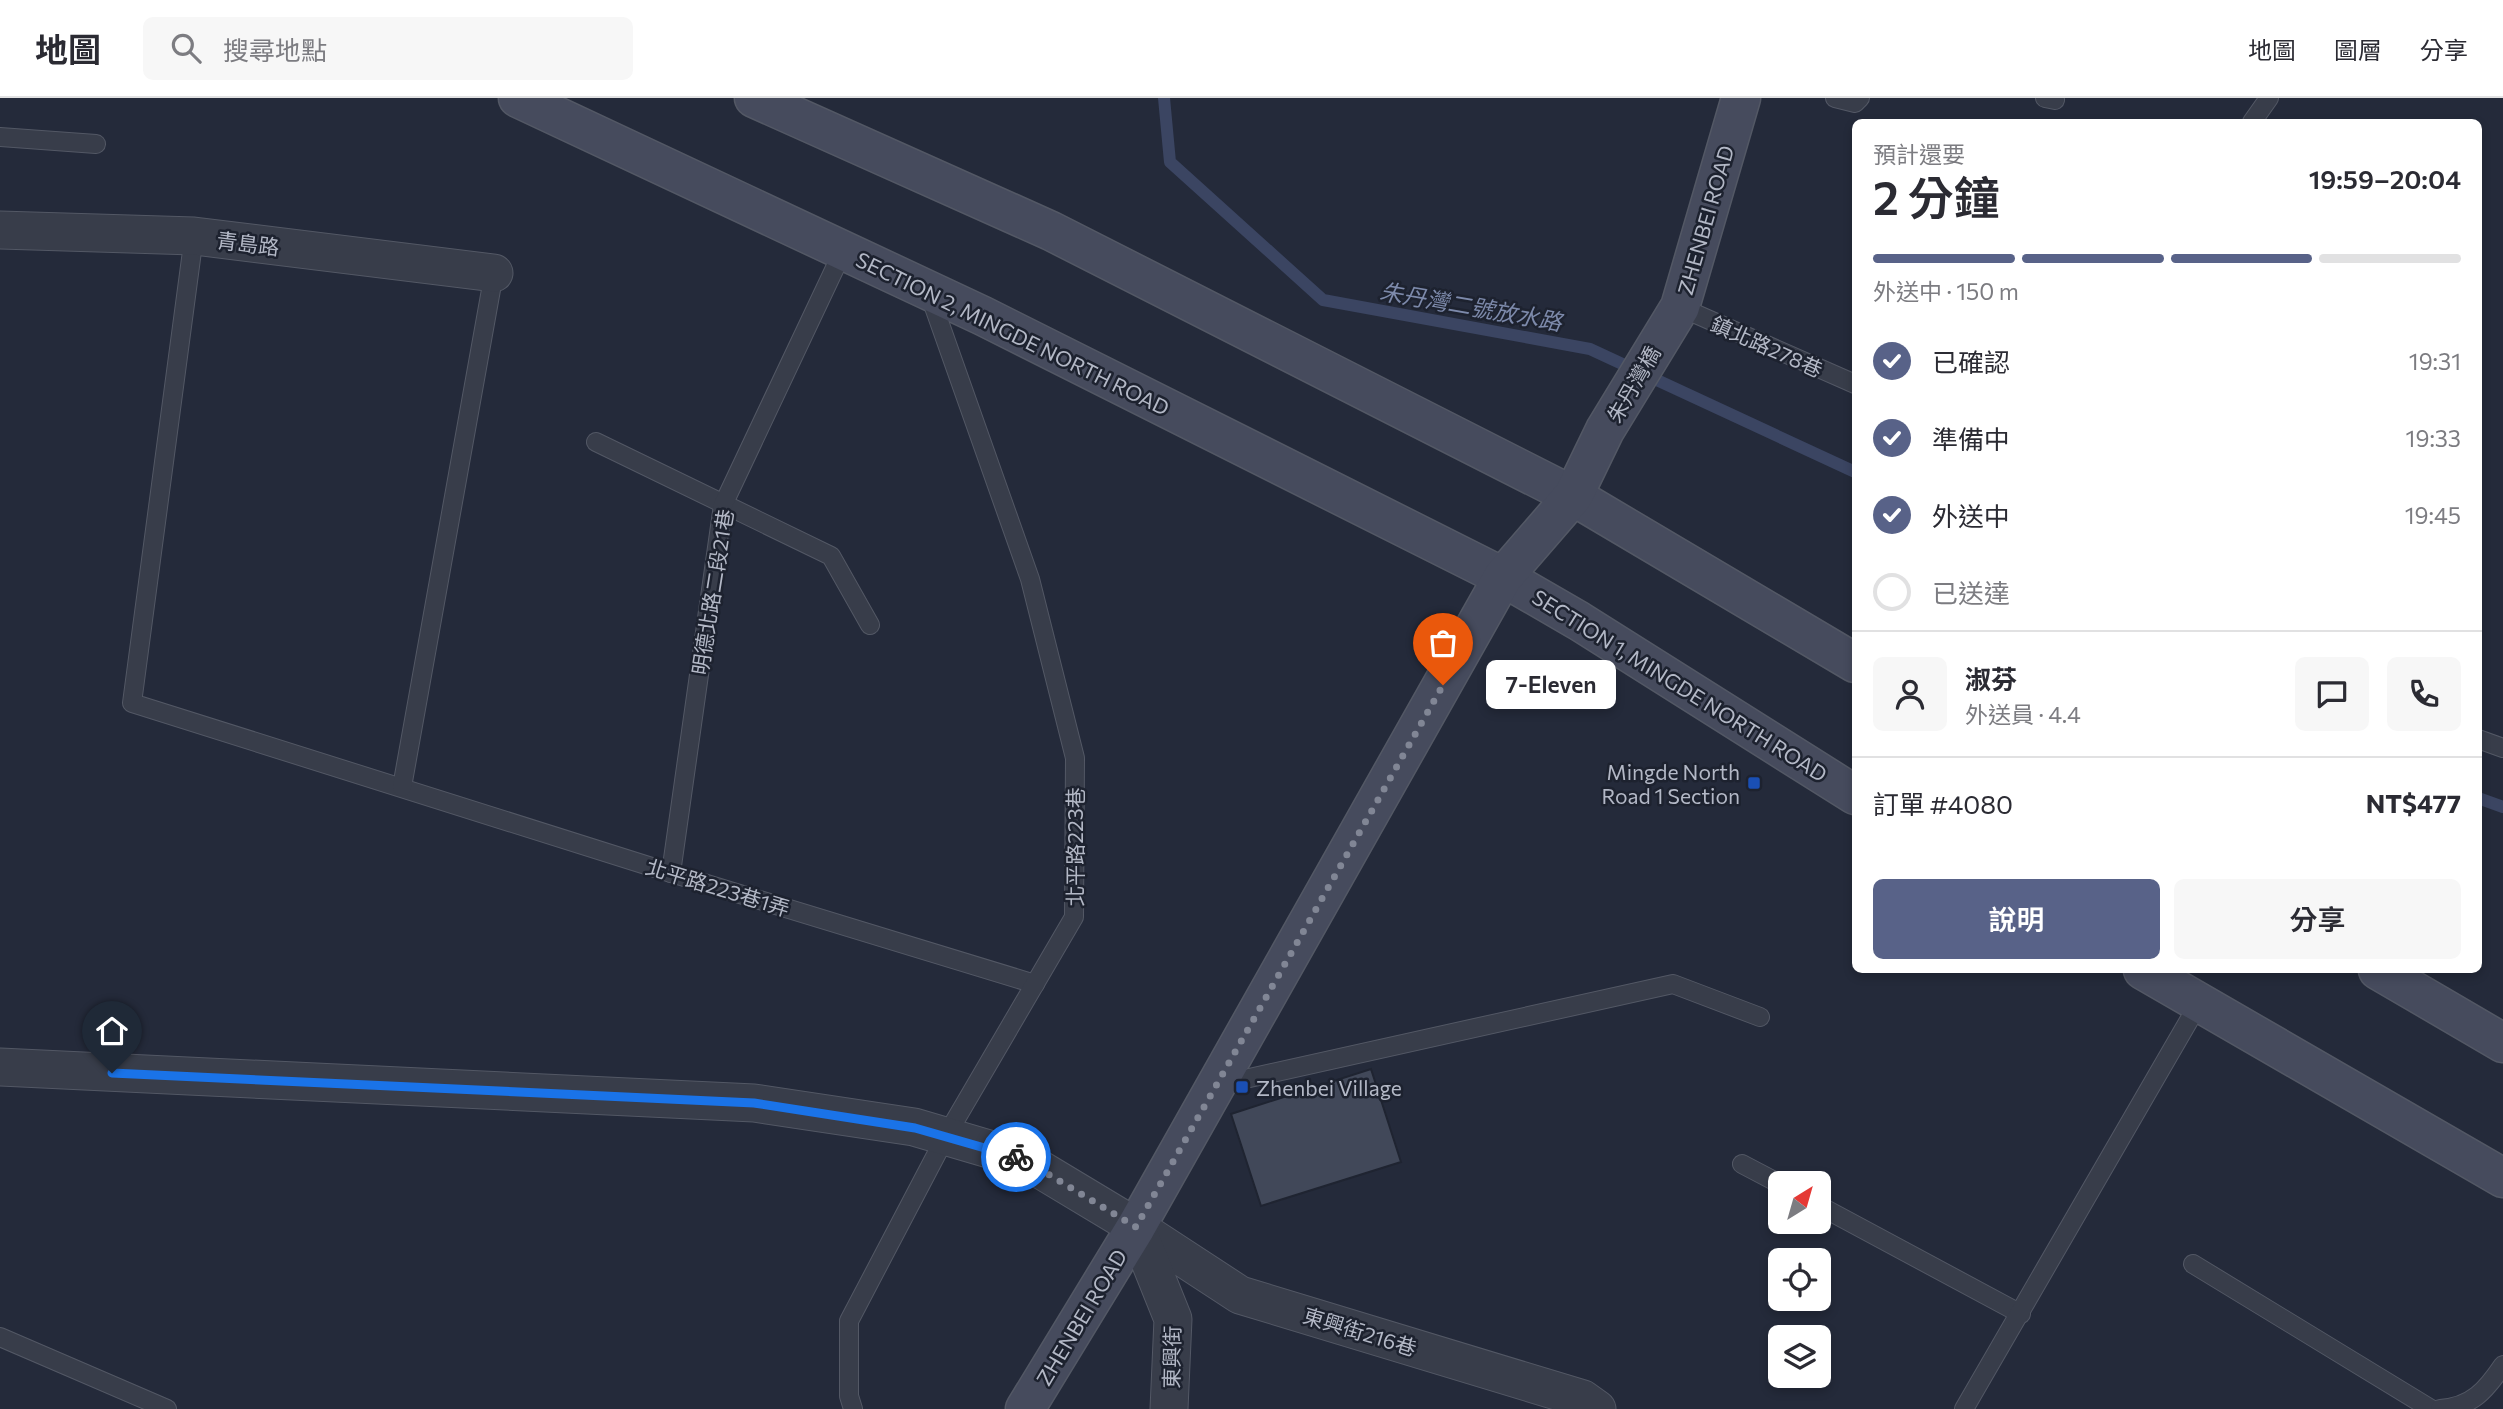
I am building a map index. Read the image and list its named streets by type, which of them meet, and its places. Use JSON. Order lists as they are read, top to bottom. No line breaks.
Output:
{"streets":{"main road":["ZHENBEI ROAD","SECTION 2, MINGDE NORTH ROAD","朱丹灣橋","SECTION 1, MINGDE NORTH ROAD"],"street":["青島路","東興街216巷","東興街"],"lane":["鎮北路278巷","明德北路二段21巷","北平路223巷","北平路223巷1弄"]},"crossings":[["ZHENBEI ROAD","SECTION 2, MINGDE NORTH ROAD"],["ZHENBEI ROAD","鎮北路278巷"],["ZHENBEI ROAD","朱丹灣橋"],["ZHENBEI ROAD","SECTION 1, MINGDE NORTH ROAD"],["ZHENBEI ROAD","東興街216巷"],["ZHENBEI ROAD","東興街"],["青島路","北平路223巷1弄"],["SECTION 2, MINGDE NORTH ROAD","明德北路二段21巷"],["SECTION 2, MINGDE NORTH ROAD","SECTION 1, MINGDE NORTH ROAD"],["SECTION 2, MINGDE NORTH ROAD","北平路223巷"],["鎮北路278巷","朱丹灣橋"],["明德北路二段21巷","北平路223巷1弄"],["北平路223巷","北平路223巷1弄"],["北平路223巷","東興街216巷"],["東興街216巷","東興街"]],"water":["朱丹灣二號放水路"],"places":{"other":["7-Eleven"],"transit":["Mingde North Road 1 Section","Zhenbei Village"]},"north":"top right","page":{"header":"地圖","search":"搜尋地點","nav":["地圖","圖層","分享"],"heading":["2 分鐘","預計還要","19:59–20:04"],"panel":["淑芬","外送員 · 4.4","訂單 #4080","NT$477"],"bar":"外送中 · 150 m","list":[["已確認","19:31"],["準備中","19:33"],["外送中","19:45"],"已送達"],"bubble":"7-Eleven","buttons":["說明","分享"]}}
